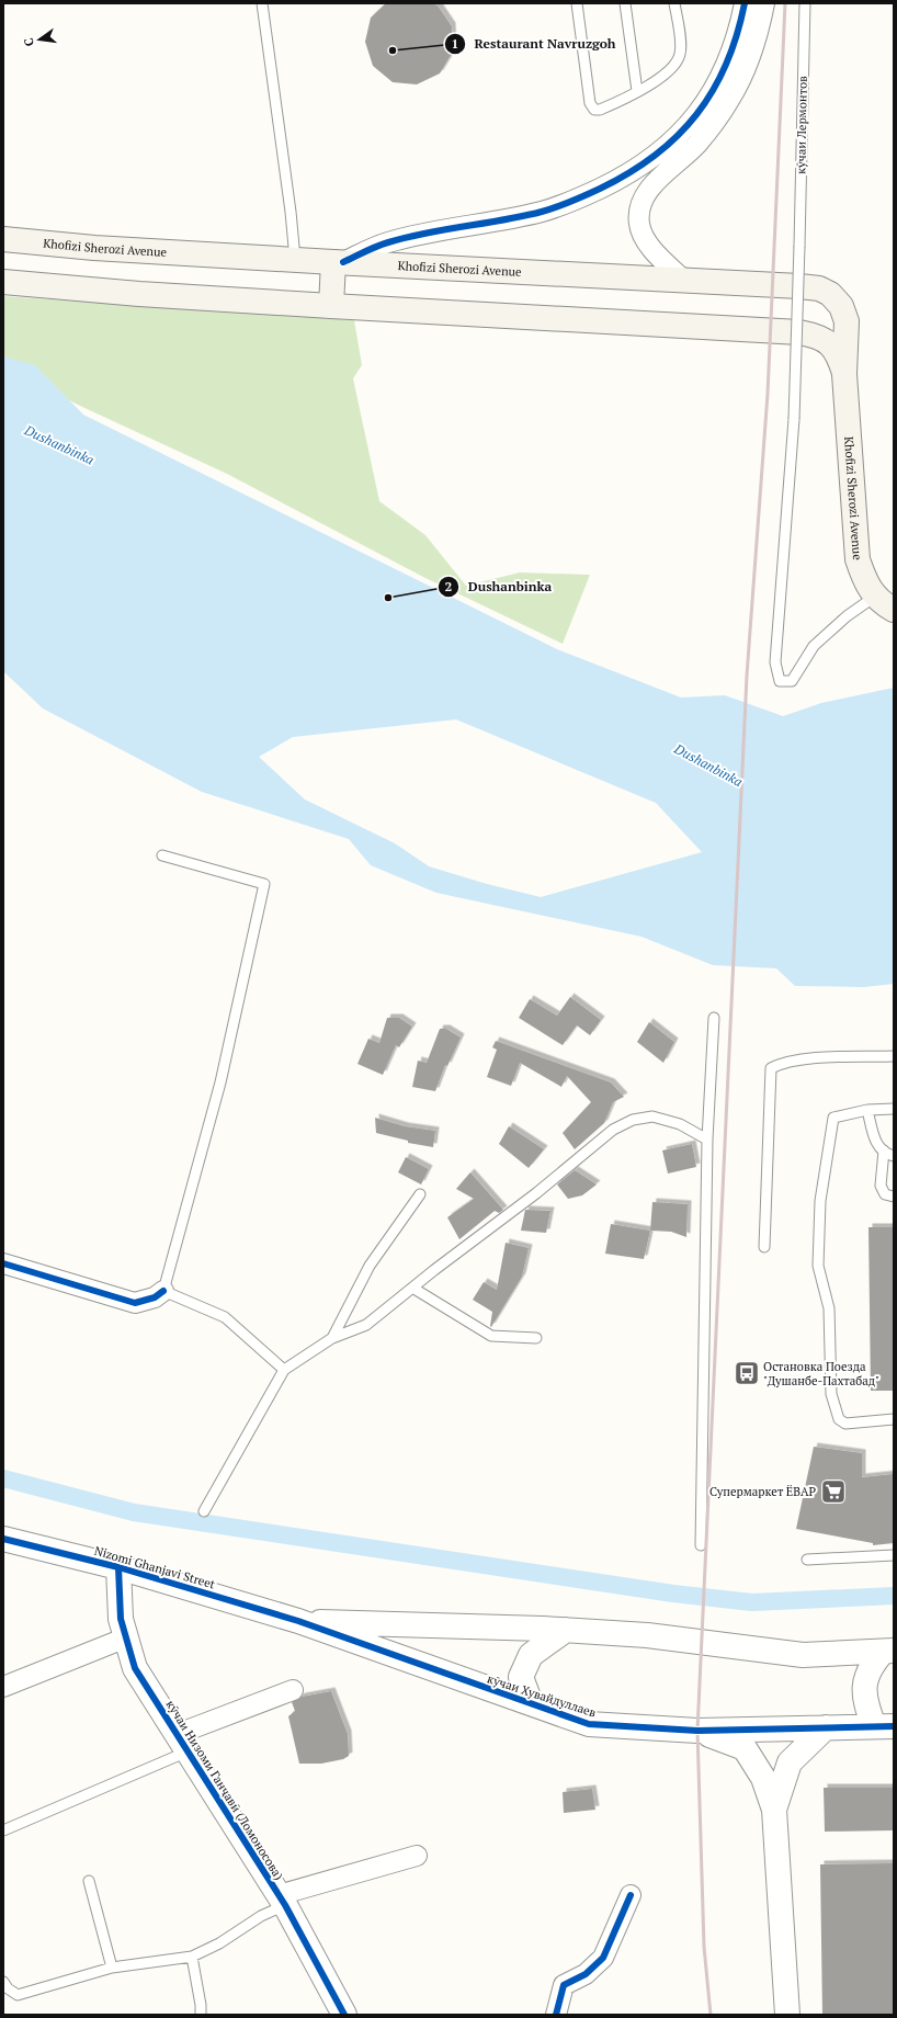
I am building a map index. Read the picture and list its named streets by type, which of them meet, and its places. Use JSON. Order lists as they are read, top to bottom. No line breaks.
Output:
{"streets":{"main road":["Khofizi Sherozi Avenue"],"street":["Nizomi Ghanjavi Street","кӯчаи Хувайдуллаев","кӯчаи Низоми Ганҷавӣ (Ломоносова)"],"lane":["кӯчаи Лермонтов"]},"crossings":[["кӯчаи Лермонтов","Khofizi Sherozi Avenue"],["Nizomi Ghanjavi Street","кӯчаи Хувайдуллаев"],["Nizomi Ghanjavi Street","кӯчаи Низоми Ганҷавӣ (Ломоносова)"]],"water":["Dushanbinka"],"places":{"other":["Restaurant Navruzgoh","Dushanbinka"],"bus stop":["Остановка Поезда \"Душанбе-Пахтабад\""],"supermarket":["Супермаркет ЁВАР"]},"north":"left"}
